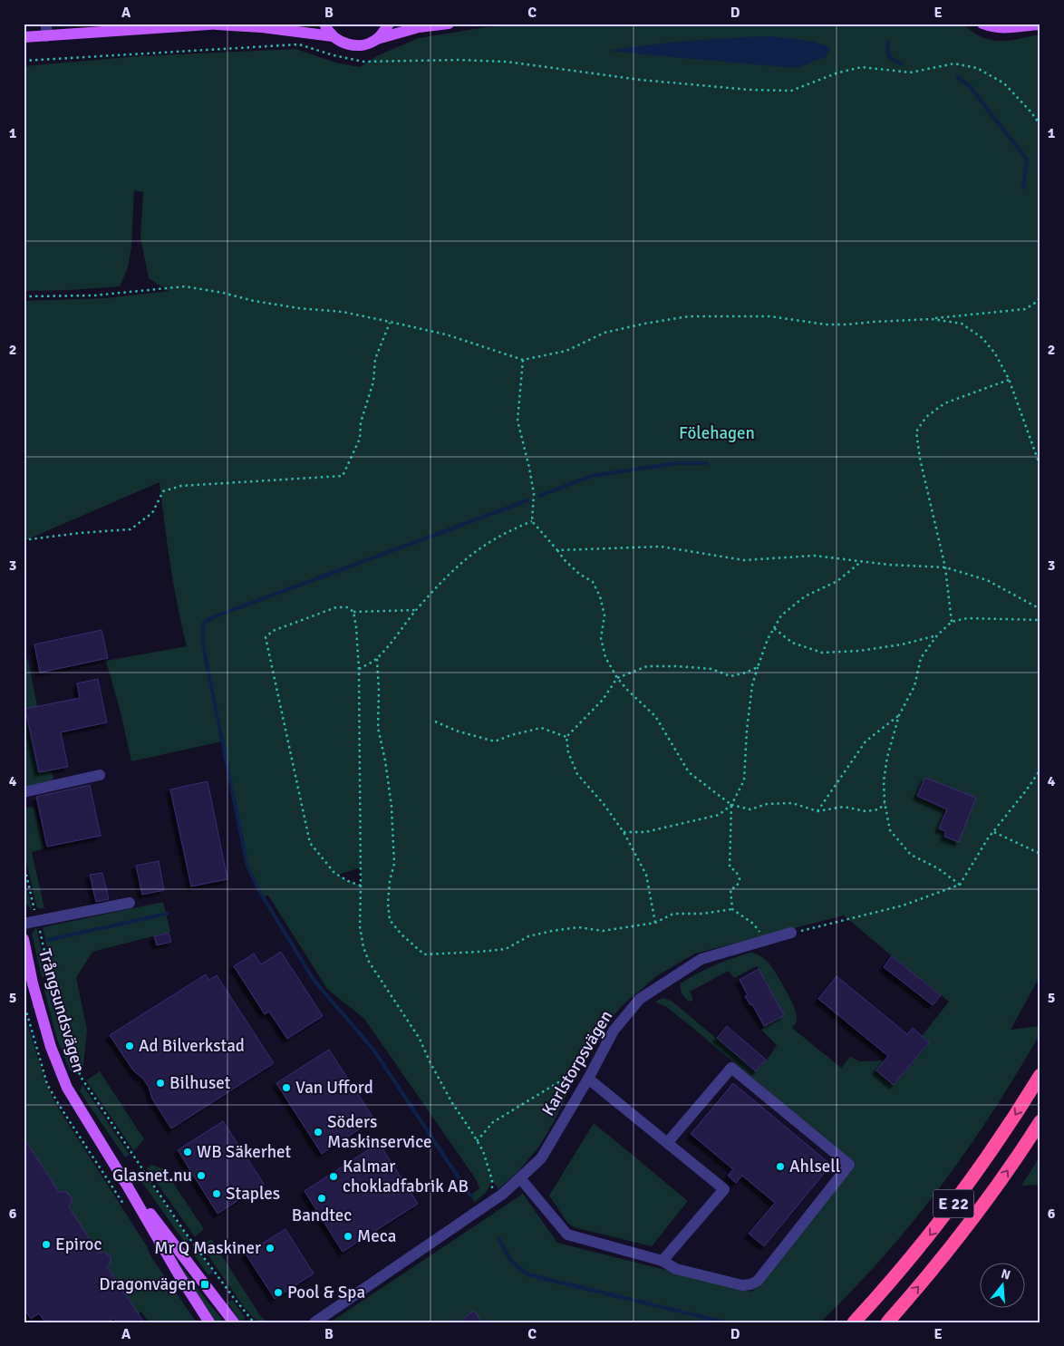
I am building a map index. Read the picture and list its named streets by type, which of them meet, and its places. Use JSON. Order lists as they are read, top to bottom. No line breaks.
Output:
{"streets":{"highway":["E 22"],"main road":["Trångsundsvägen"],"street":["Karlstorpsvägen"]},"parks":["Fölehagen"],"places":{"other":["Ad Bilverkstad","Bilhuset","Van Ufford","Söders Maskinservice","WB Säkerhet","Ahlsell","Glasnet.nu","Kalmar chokladfabrik AB","Staples","Bandtec","Meca","Epiroc","Mr Q Maskiner","Pool & Spa"],"transit":["Dragonvägen"]},"north":"top","grid":{"columns":["A","B","C","D","E"],"rows":["1","2","3","4","5","6"]}}
